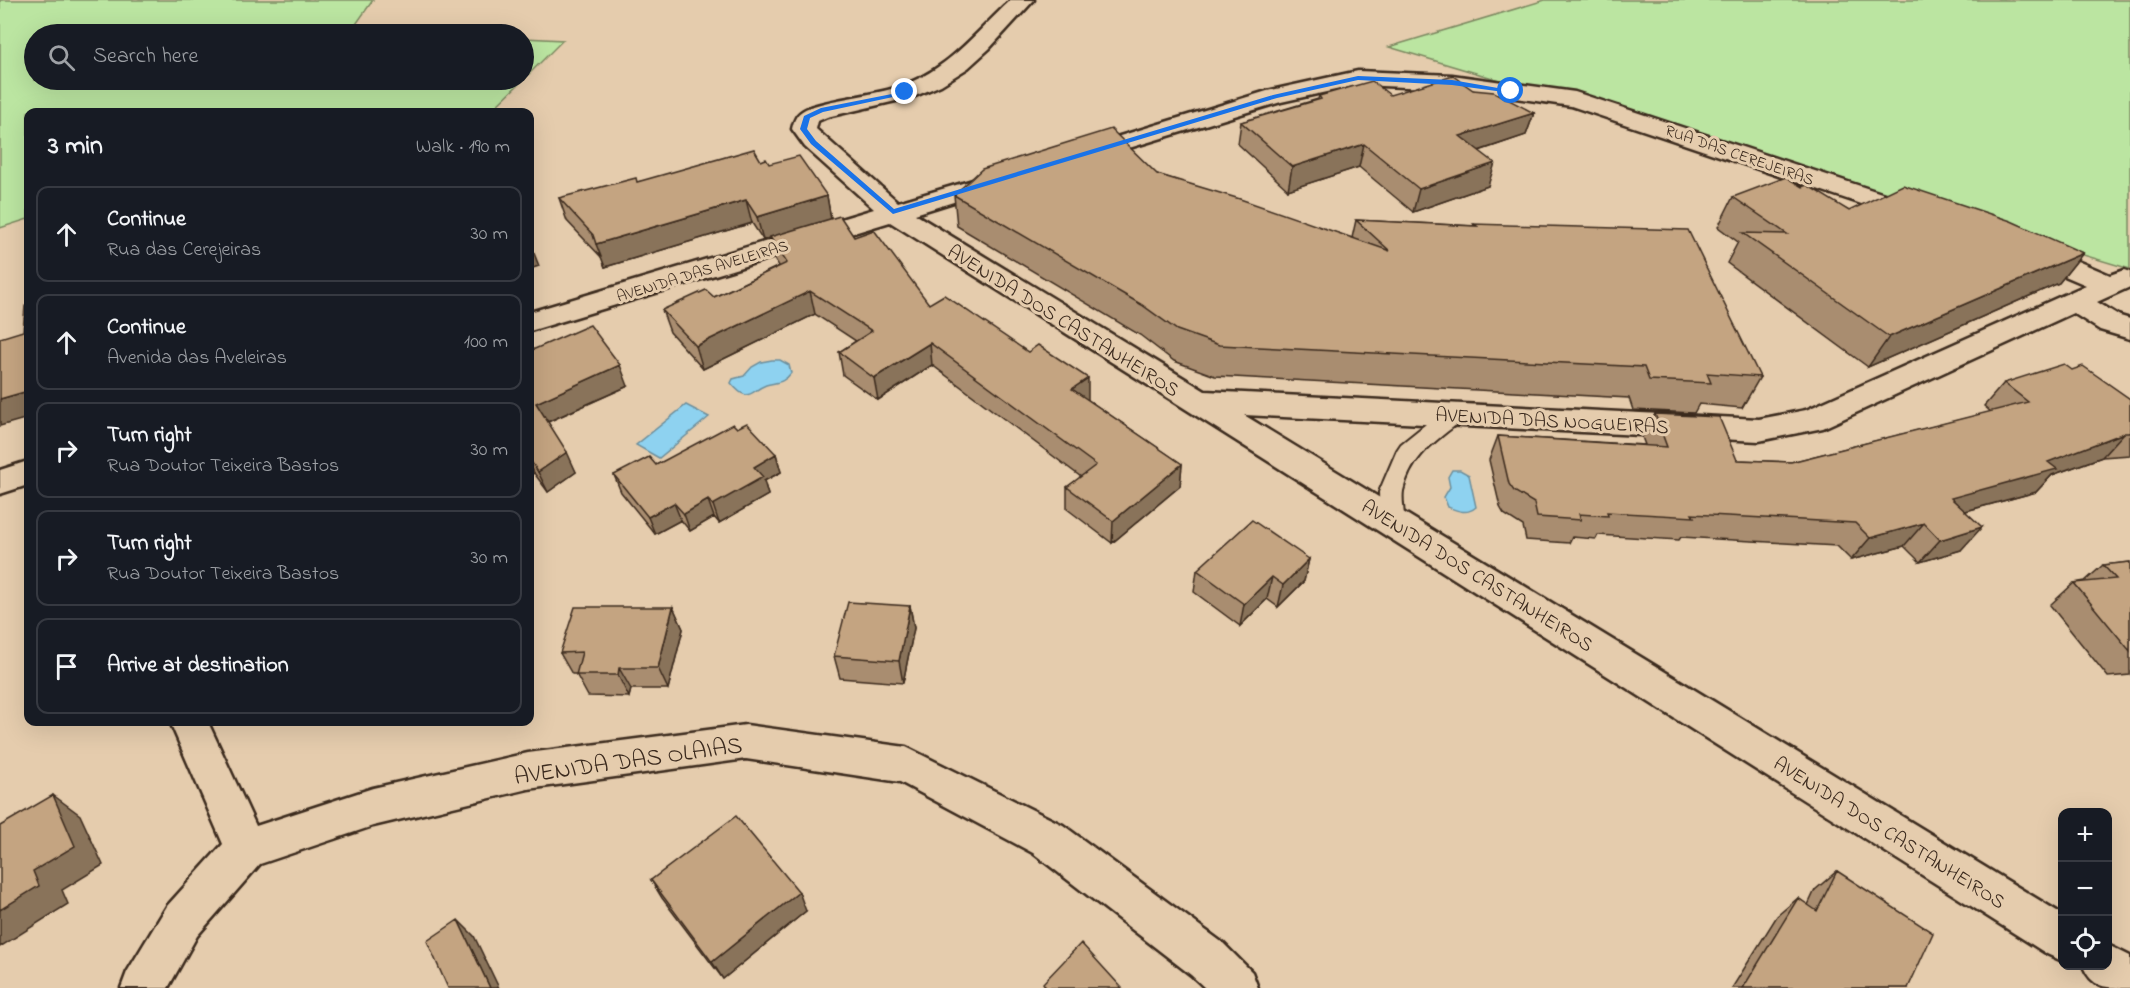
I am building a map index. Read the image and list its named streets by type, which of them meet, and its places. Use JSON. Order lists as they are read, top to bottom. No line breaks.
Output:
{"streets":{"street":["RUA DAS CEREJEIRAS","AVENIDA DAS AVELEIRAS","AVENIDA DOS CASTANHEIROS","AVENIDA DAS NOGUEIRAS","AVENIDA DAS OLAIAS"]},"crossings":[["AVENIDA DAS AVELEIRAS","AVENIDA DOS CASTANHEIROS"],["AVENIDA DOS CASTANHEIROS","AVENIDA DAS NOGUEIRAS"]],"page":{"search":"Search here","heading":["3 min","Walk · 190 m"],"list":[["Continue","Rua das Cerejeiras","30 m"],["Continue","Avenida das Aveleiras","100 m"],["Turn right","Rua Doutor Teixeira Bastos","30 m"],["Turn right","Rua Doutor Teixeira Bastos","30 m"],"Arrive at destination"],"map_buttons":["+","−"]}}
